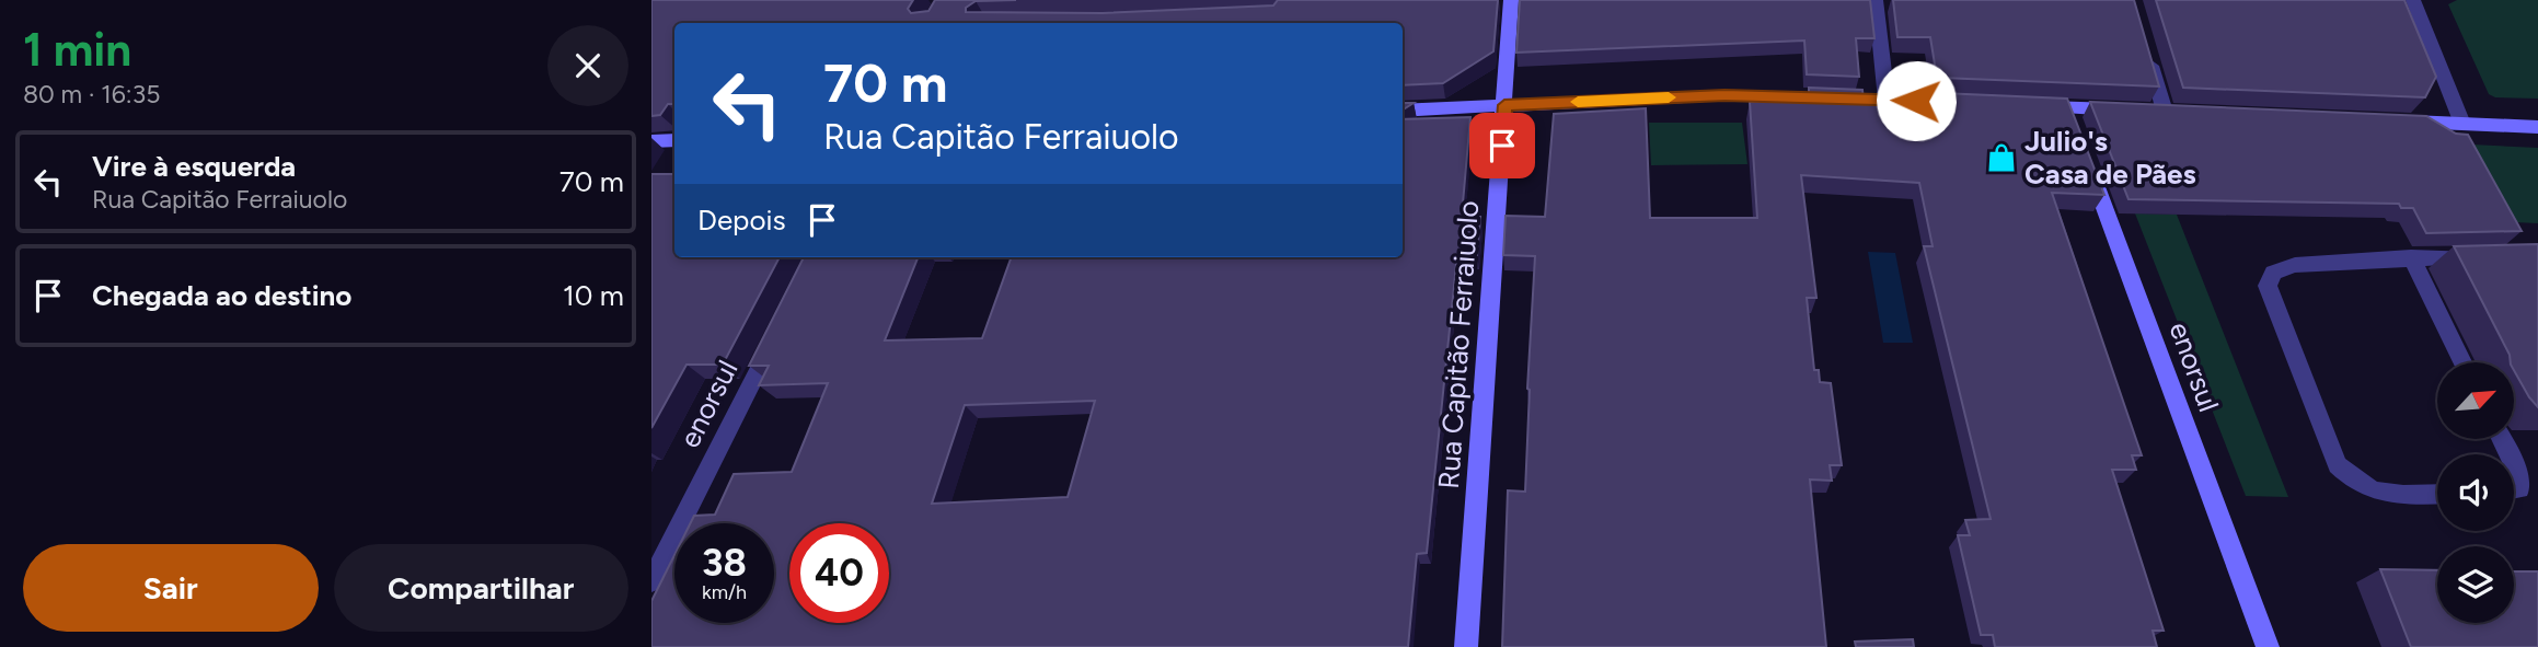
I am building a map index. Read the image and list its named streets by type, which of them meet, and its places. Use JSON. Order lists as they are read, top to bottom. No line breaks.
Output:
{"streets":{"street":["Rua Capitão Ferraiuolo","enorsul"]},"places":{"shop":["Julio's Casa de Pães"]},"north":"top right","page":{"heading":["1 min","80 m · 16:35"],"turn":["70 m","Rua Capitão Ferraiuolo"],"list":[{"name":"Vire à esquerda","note":"Rua Capitão Ferraiuolo","value":"70 m"},{"name":"Chegada ao destino","value":"10 m"}],"then":"Depois","speed":"38 km/h","limit":"40","buttons":["Sair","Compartilhar"]}}
